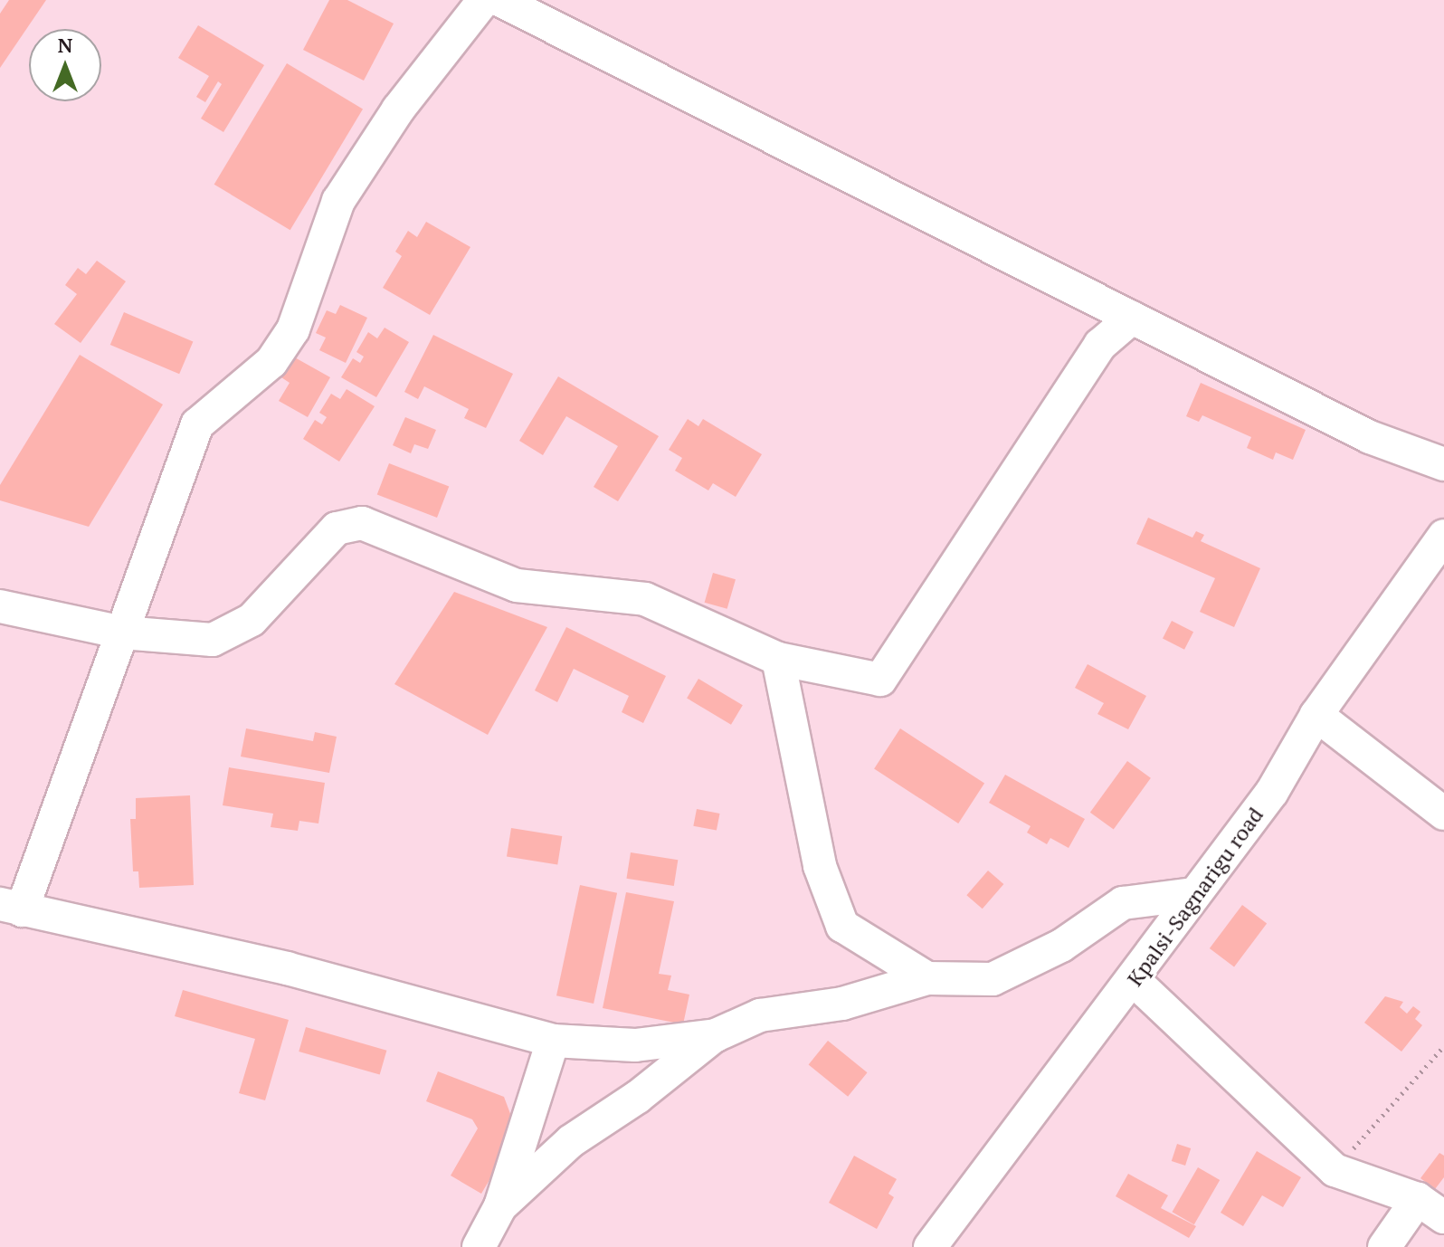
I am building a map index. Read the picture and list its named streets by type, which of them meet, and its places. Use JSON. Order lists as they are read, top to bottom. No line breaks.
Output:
{"streets":{"street":["Kpalsi-Sagnarigu road"]},"north":"top"}
